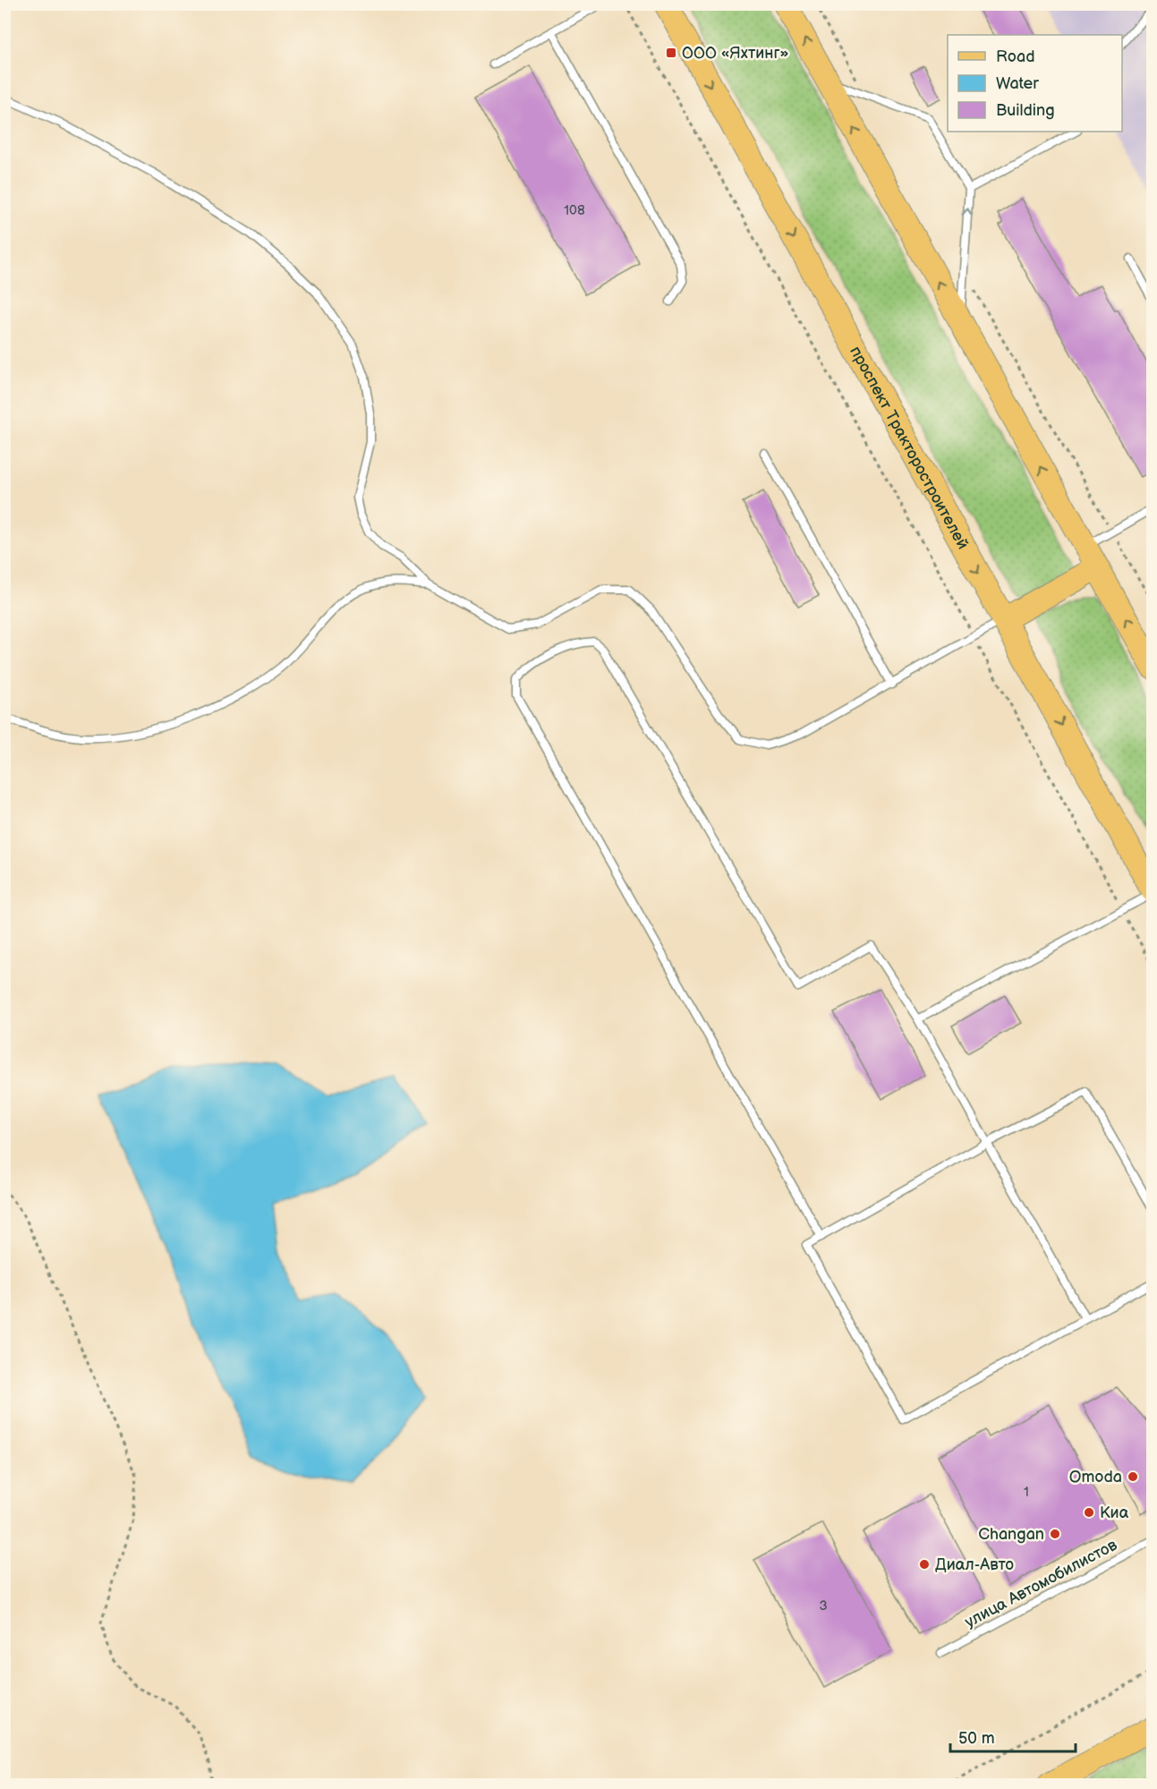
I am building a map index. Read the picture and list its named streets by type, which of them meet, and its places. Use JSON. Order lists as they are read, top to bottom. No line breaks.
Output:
{"streets":{"main road":["проспект Тракторостроителей"],"lane":["улица Автомобилистов"]},"places":{"transit":["ООО «Яхтинг»"],"other":["Omoda","Киа","Changan","Диал-Авто"]},"house_numbers":["108","1","3"],"legend":["Road","Water","Building"],"scale_bar":"50 m"}
